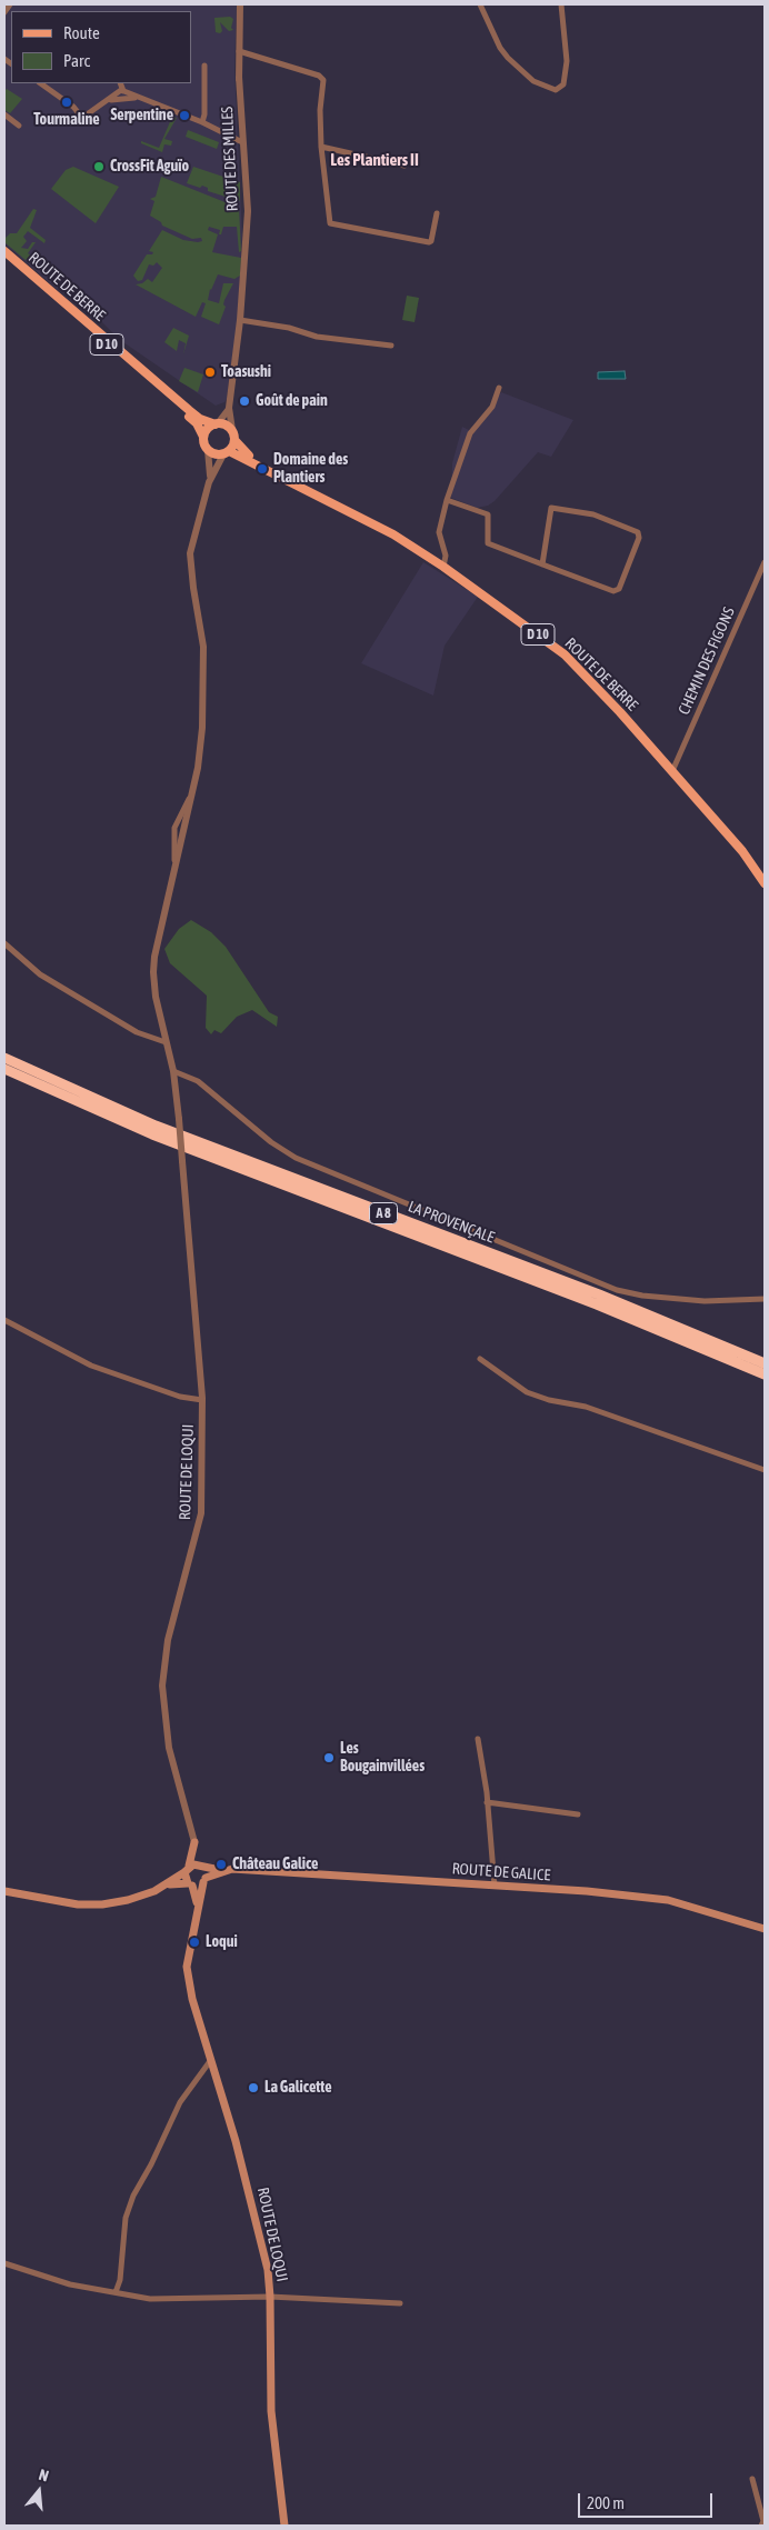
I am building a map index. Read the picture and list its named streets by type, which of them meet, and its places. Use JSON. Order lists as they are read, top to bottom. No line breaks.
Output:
{"streets":{"highway":["A 8","LA PROVENÇALE"],"main road":["ROUTE DE BERRE","D 10","ROUTE DE LOQUI","ROUTE DE GALICE"],"street":["ROUTE DES MILLES","CHEMIN DES FIGONS"]},"crossings":[["ROUTE DES MILLES","ROUTE DE BERRE"],["ROUTE DE BERRE","CHEMIN DES FIGONS"]],"districts":["Les Plantiers II"],"places":["Tourmaline","Serpentine","CrossFit Aguïo","Toasushi","Goût de pain","Domaine des Plantiers","Les Bougainvillées","Château Galice","Loqui","La Galicette"],"legend":["Route","Parc"],"scale_bar":"200 m","north":"top"}
